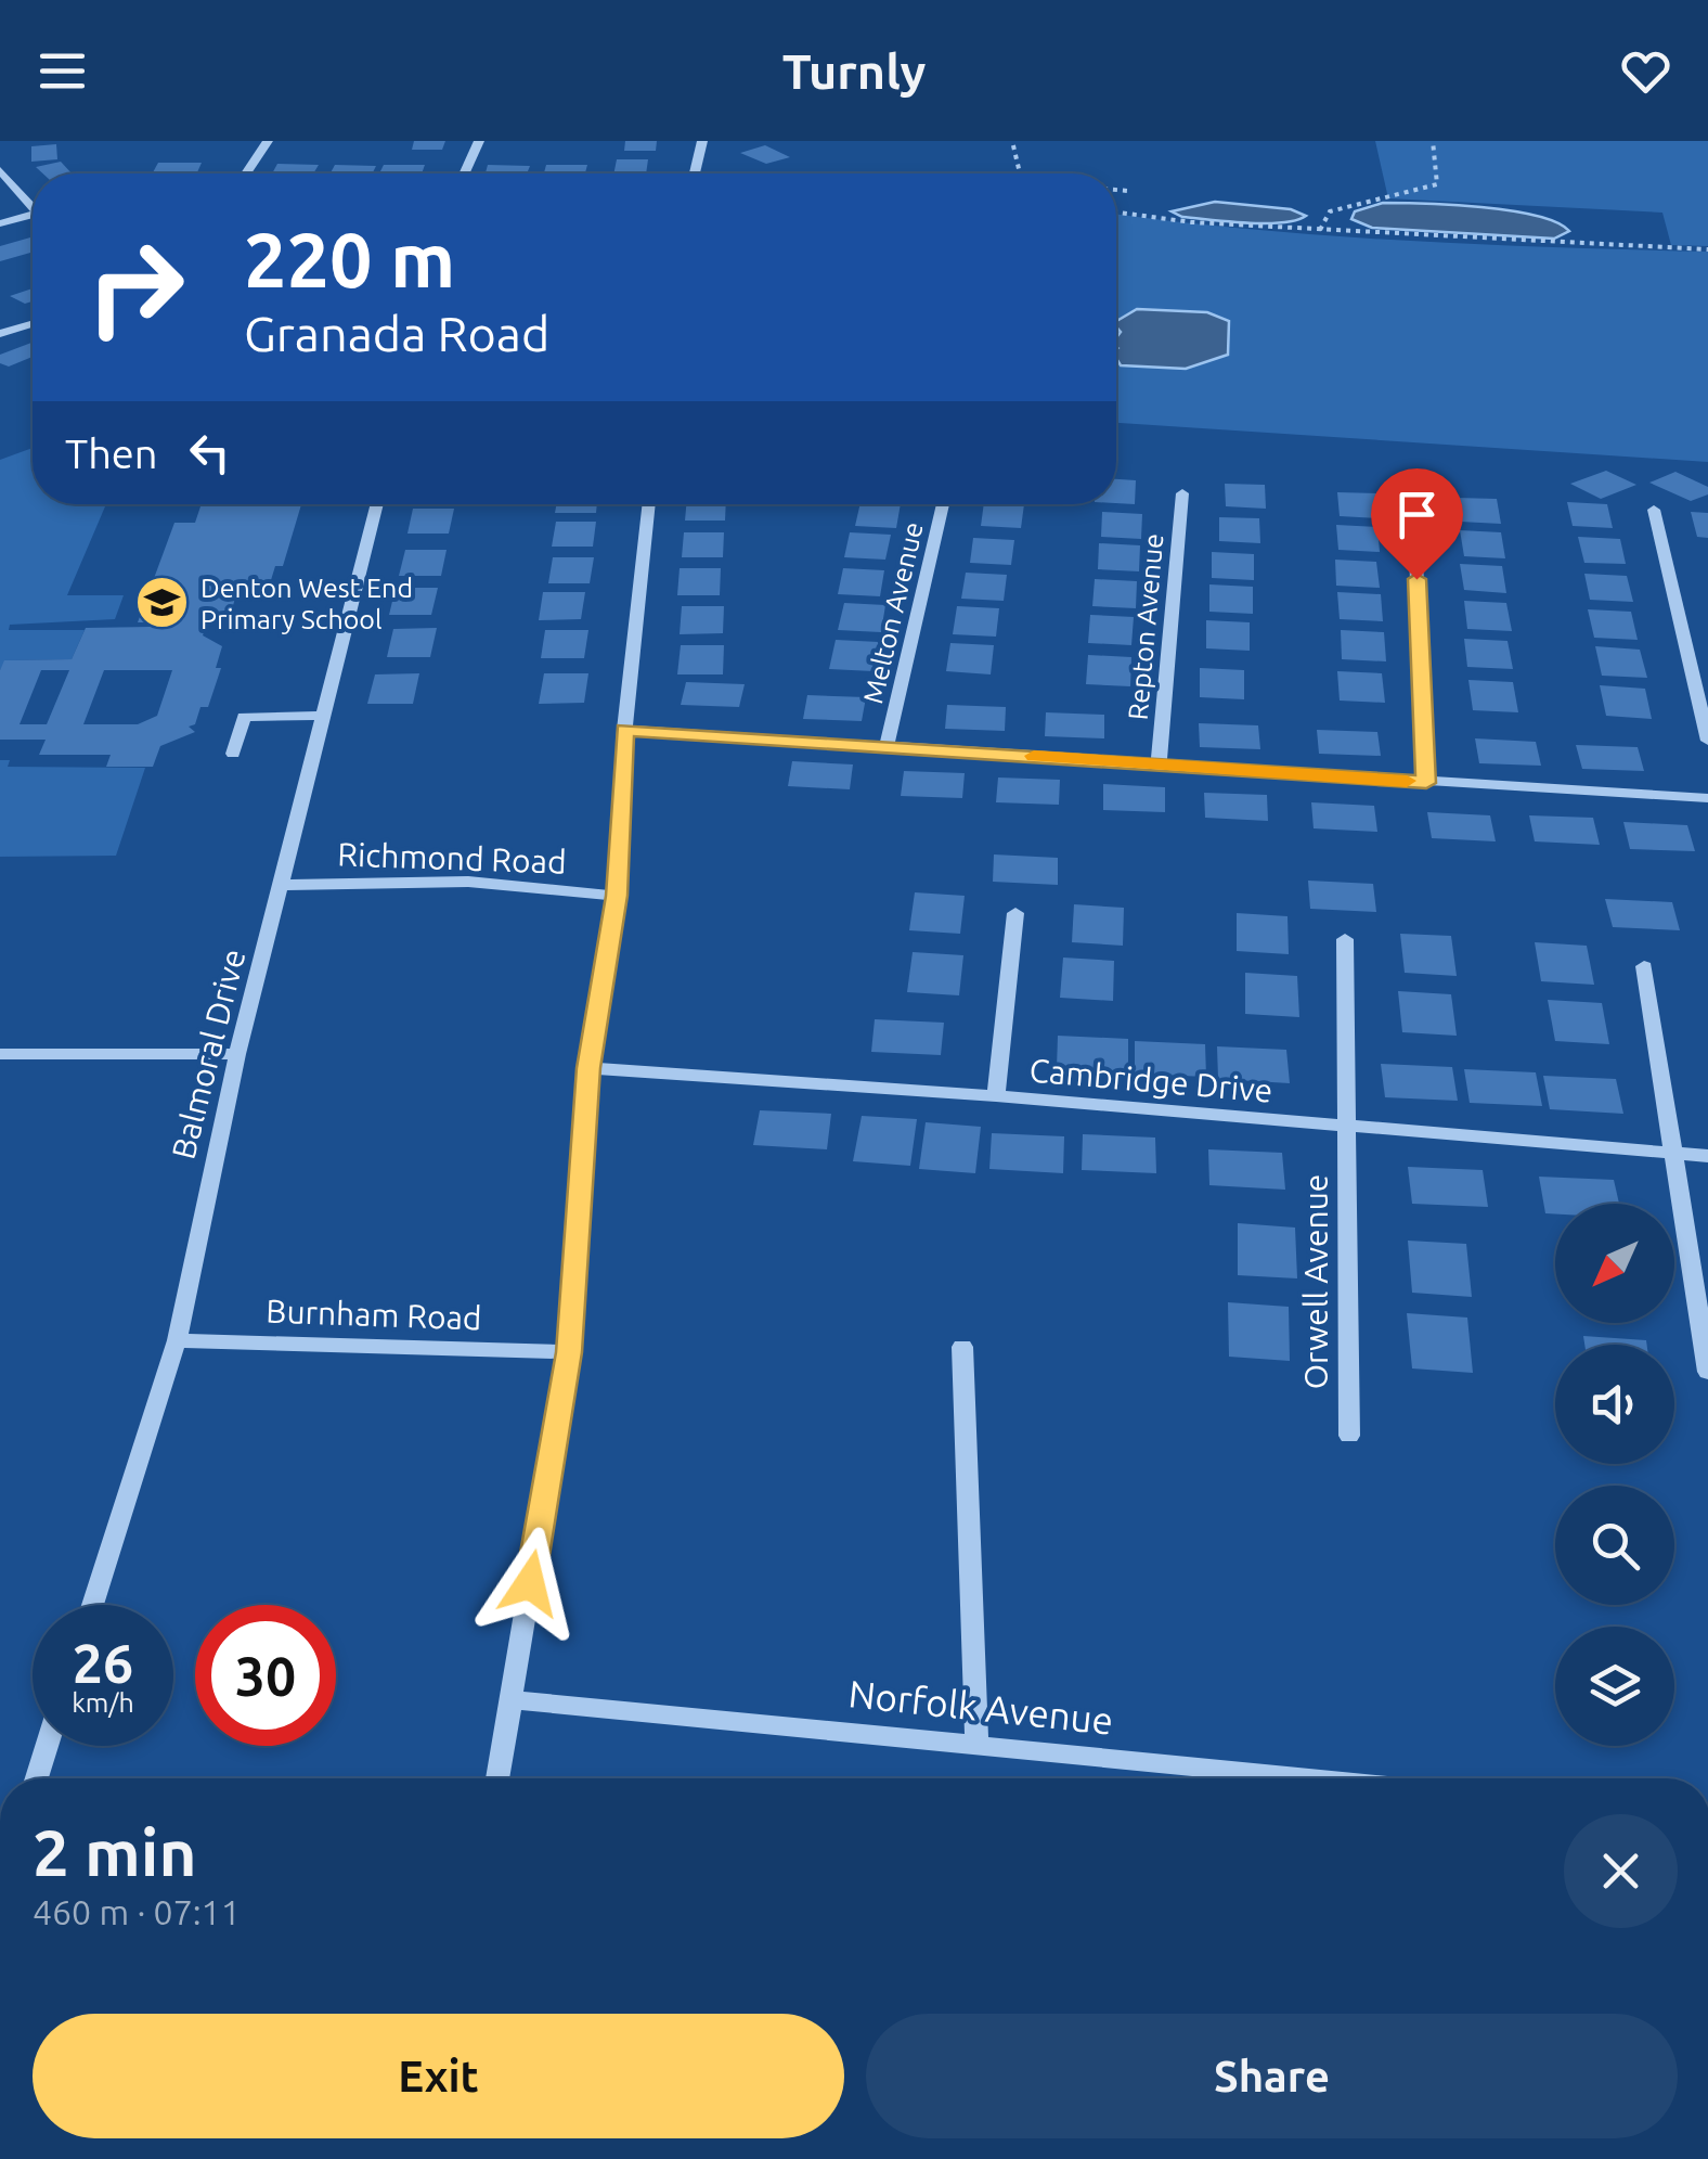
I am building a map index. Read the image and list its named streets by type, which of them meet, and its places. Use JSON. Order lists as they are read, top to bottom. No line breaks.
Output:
{"streets":{"street":["Melton Avenue","Repton Avenue","Richmond Road","Balmoral Drive","Cambridge Drive","Orwell Avenue","Burnham Road","Norfolk Avenue"]},"crossings":[["Richmond Road","Balmoral Drive"],["Balmoral Drive","Burnham Road"],["Cambridge Drive","Orwell Avenue"]],"places":{"school or university":["Denton West End Primary School"]},"north":"bottom left","page":{"header":"Turnly","turn":["220 m","Granada Road"],"then":"Then","speed":"26 km/h","limit":"30","heading":["2 min","460 m · 07:11"],"buttons":["Exit","Share"]}}
